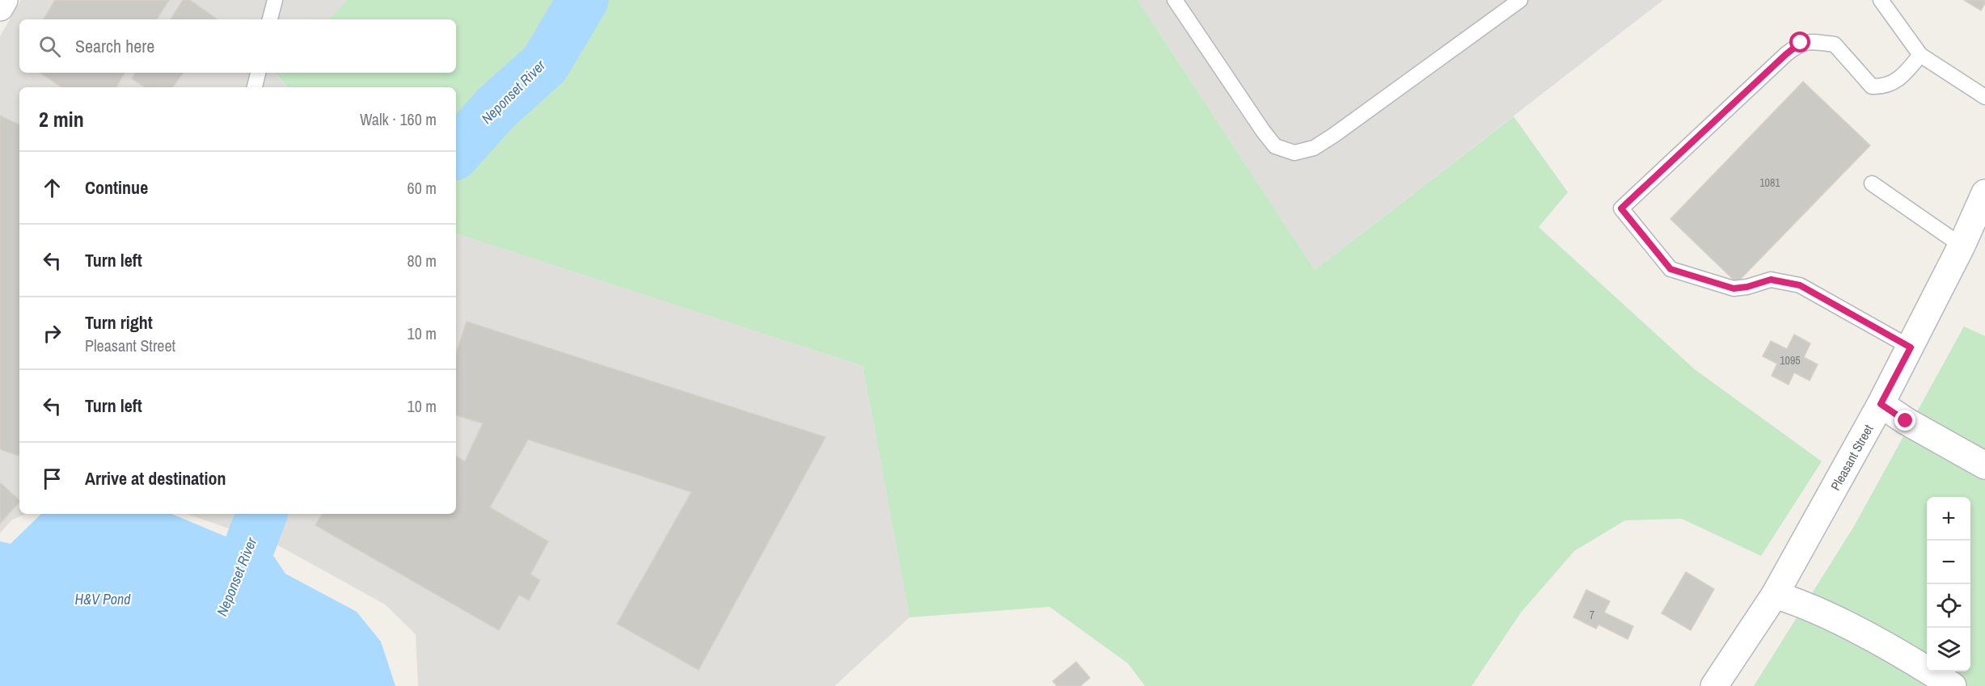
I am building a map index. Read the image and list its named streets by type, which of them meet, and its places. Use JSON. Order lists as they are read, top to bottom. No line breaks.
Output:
{"streets":{"street":["Pleasant Street"]},"water":["Neponset River","H&V Pond"],"house_numbers":["1081","1095","7"],"page":{"search":"Search here","heading":["2 min","Walk · 160 m"],"list":[["Continue","60 m"],["Turn left","80 m"],["Turn right","Pleasant Street","10 m"],["Turn left","10 m"],"Arrive at destination"],"map_buttons":["+","−"]}}
